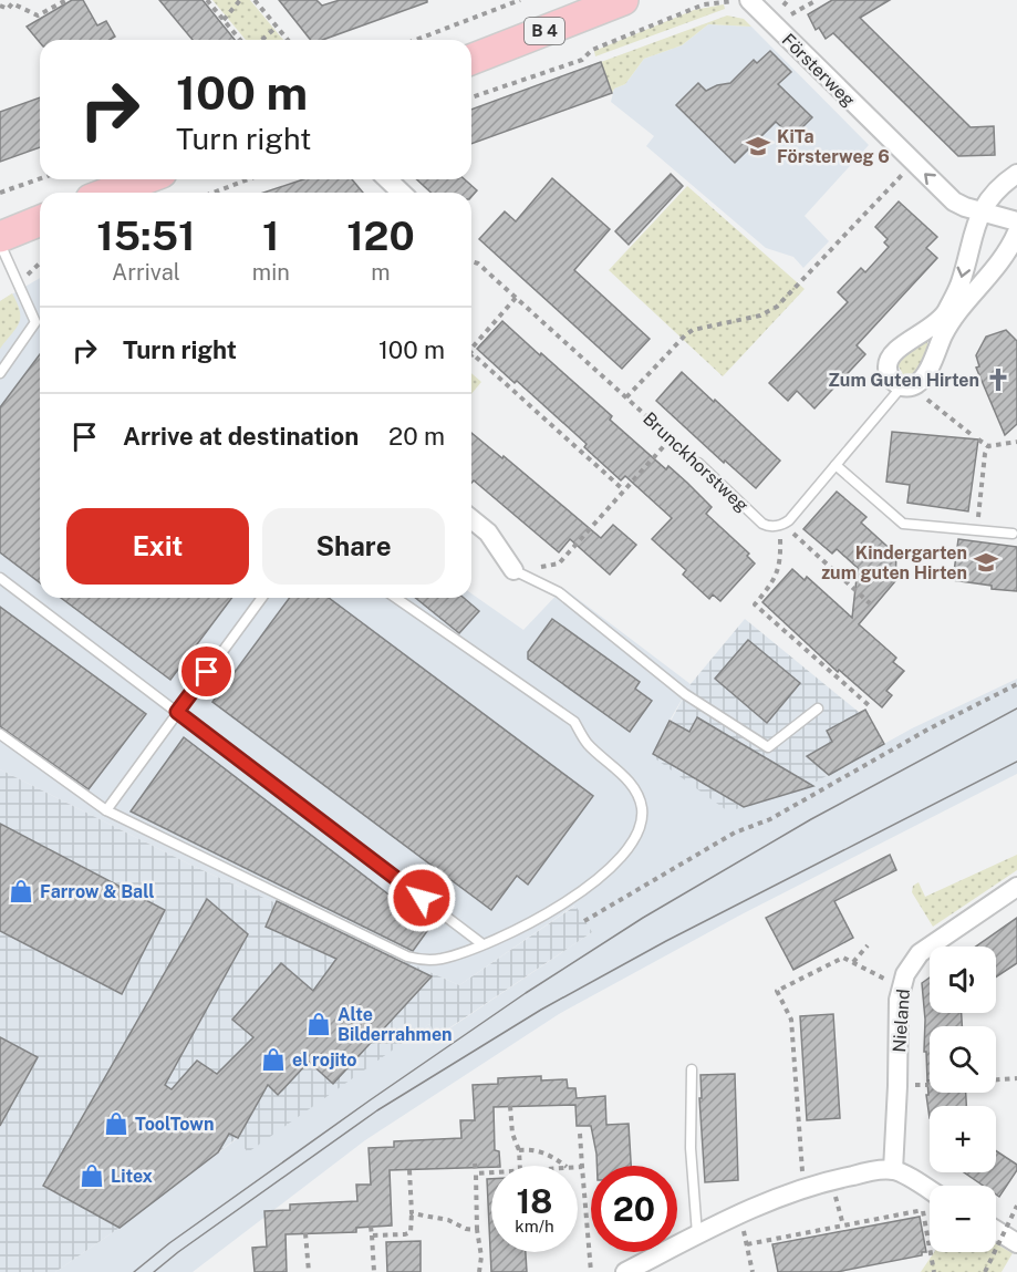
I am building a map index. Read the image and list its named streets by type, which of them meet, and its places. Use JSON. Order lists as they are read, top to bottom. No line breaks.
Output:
{"streets":{"main road":["B 4"],"street":["Försterweg","Nieland"],"lane":["Brunckhorstweg"]},"places":{"school or university":["KiTa Försterweg 6","Kindergarten zum guten Hirten"],"church":["Zum Guten Hirten"],"shop":["Farrow & Ball","Alte Bilderrahmen","el rojito","ToolTown","Litex"]},"page":{"turn":["100 m","Turn right"],"eta":["15:51","Arrival","1","min","120","m"],"list":[{"name":"Turn right","value":"100 m"},{"name":"Arrive at destination","value":"20 m"}],"buttons":["Exit","Share"],"map_buttons":["+","−"],"speed":"18 km/h","limit":"20"}}
